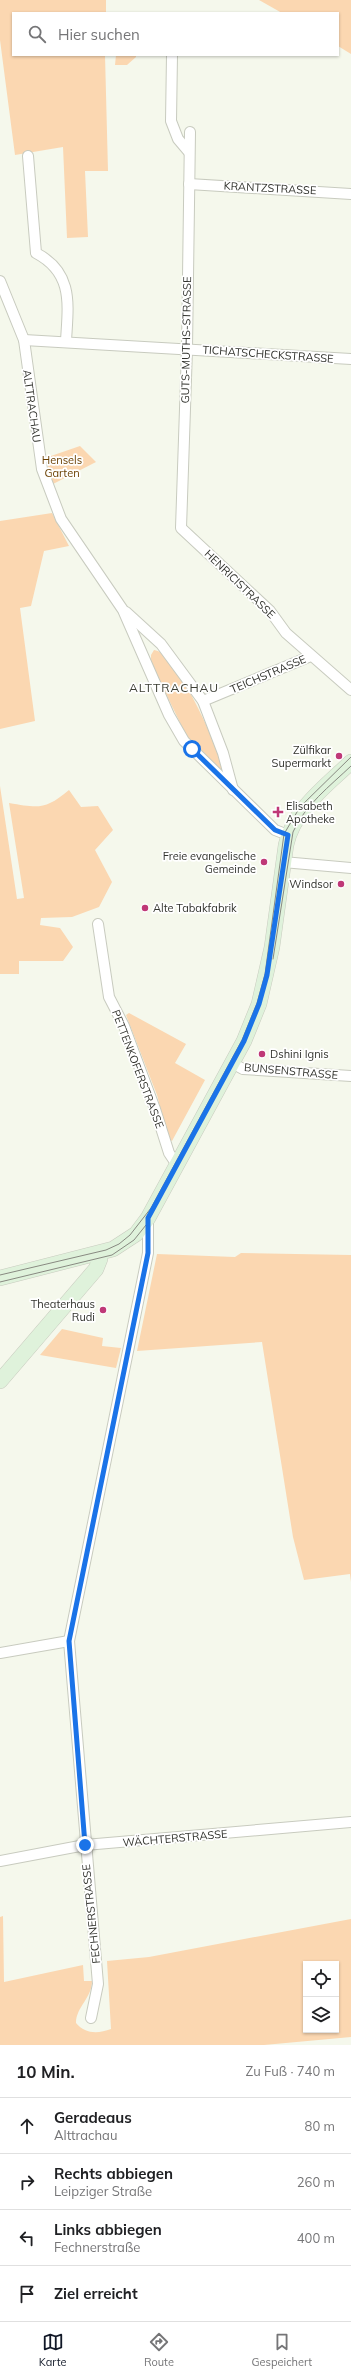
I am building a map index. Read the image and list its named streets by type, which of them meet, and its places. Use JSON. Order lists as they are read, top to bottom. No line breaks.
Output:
{"streets":{"street":["KRANTZSTRASSE","GUTS-MUTHS-STRASSE","TICHATSCHECKSTRASSE","ALTTRACHAU","HENRICISTRASSE","TEICHSTRASSE","PETTENKOFERSTRASSE","BUNSENSTRASSE","WÄCHTERSTRASSE","FECHNERSTRASSE"]},"crossings":[["KRANTZSTRASSE","GUTS-MUTHS-STRASSE"],["GUTS-MUTHS-STRASSE","TICHATSCHECKSTRASSE"],["GUTS-MUTHS-STRASSE","HENRICISTRASSE"],["TICHATSCHECKSTRASSE","ALTTRACHAU"],["ALTTRACHAU","TEICHSTRASSE"],["HENRICISTRASSE","TEICHSTRASSE"],["WÄCHTERSTRASSE","FECHNERSTRASSE"]],"districts":["ALTTRACHAU"],"parks":["Hensels Garten"],"places":{"other":["Zülfikar Supermarkt","Freie evangelische Gemeinde","Windsor","Alte Tabakfabrik","Dshini Ignis","Theaterhaus Rudi"],"health":["Elisabeth Apotheke"]},"page":{"search":"Hier suchen","heading":["10 Min.","Zu Fuß · 740 m"],"list":[["Geradeaus","Alttrachau","80 m"],["Rechts abbiegen","Leipziger Straße","260 m"],["Links abbiegen","Fechnerstraße","400 m"],"Ziel erreicht"],"nav":["Karte","Route","Gespeichert"]}}
